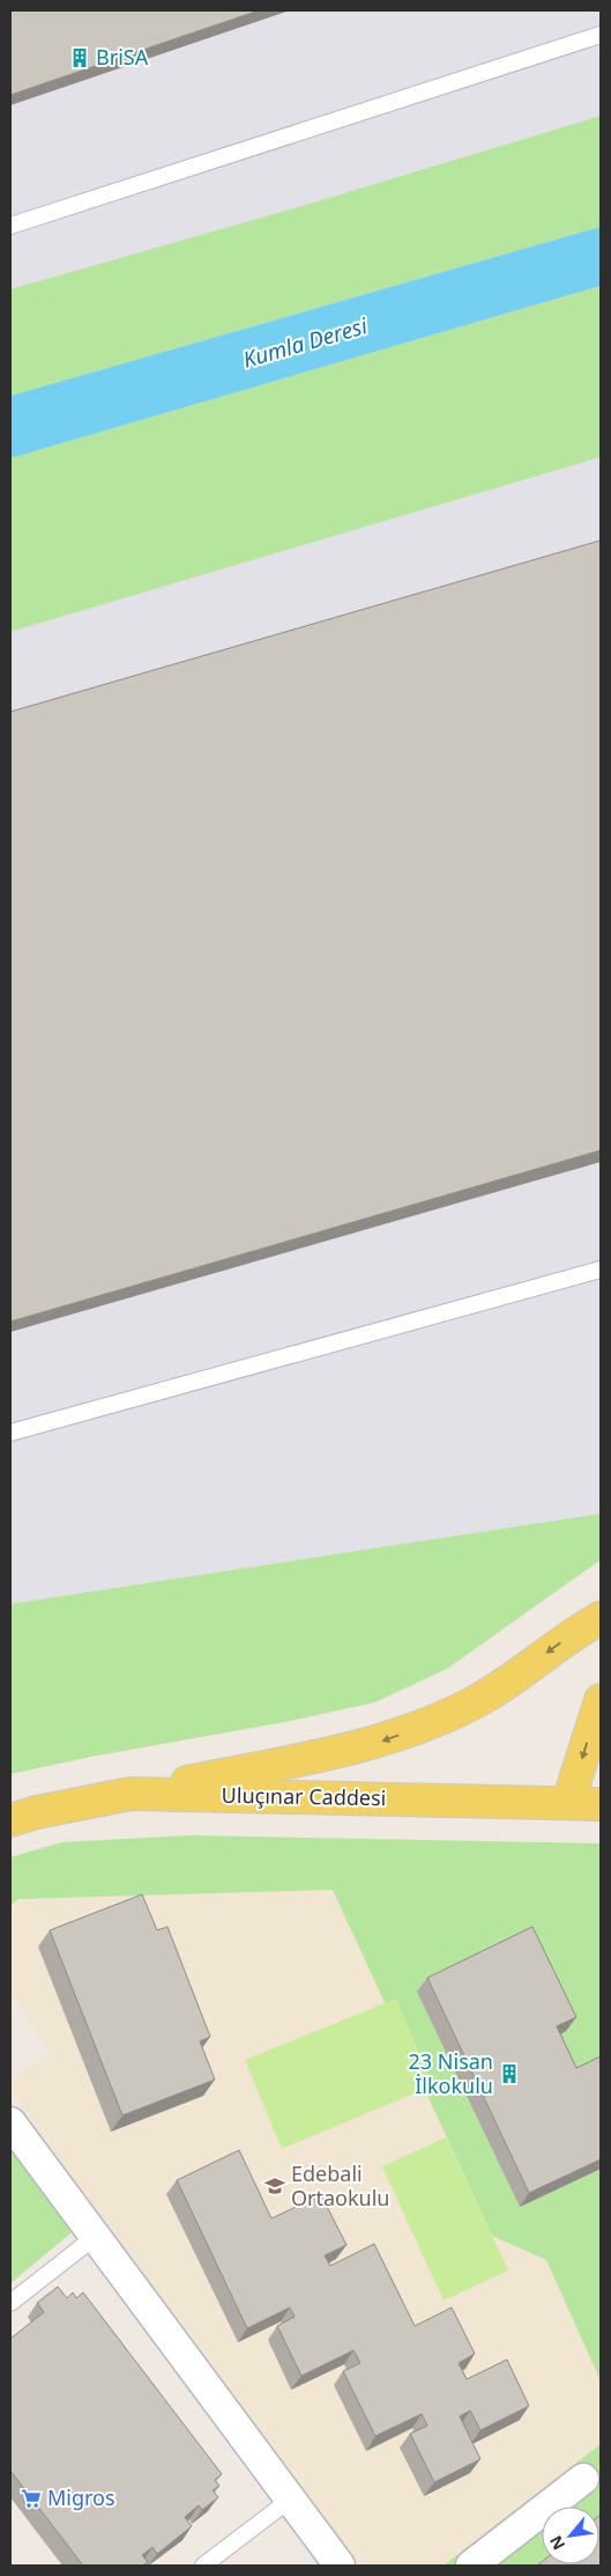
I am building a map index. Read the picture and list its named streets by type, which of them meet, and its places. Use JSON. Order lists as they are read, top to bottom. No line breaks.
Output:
{"streets":{"main road":["Uluçınar Caddesi"]},"water":["Kumla Deresi"],"places":{"building":["BriSA","23 Nisan İlkokulu"],"school or university":["Edebali Ortaokulu"],"supermarket":["Migros"]},"north":"bottom left"}
